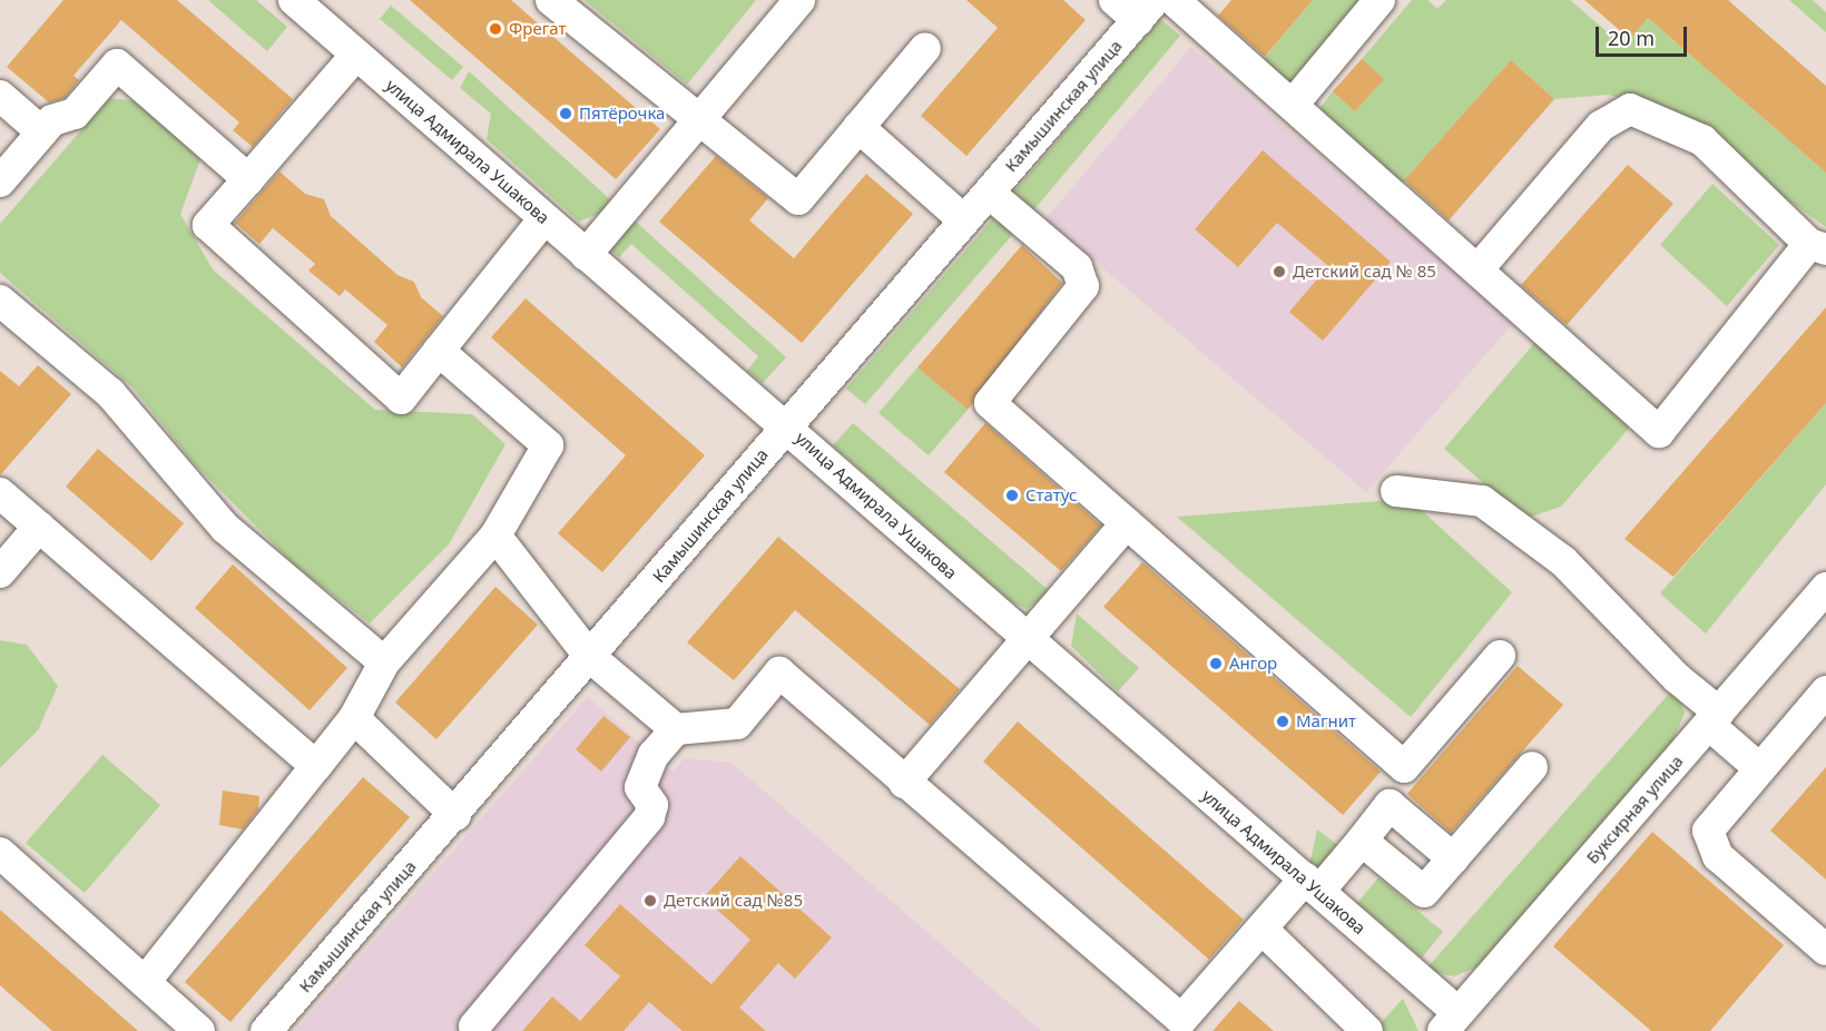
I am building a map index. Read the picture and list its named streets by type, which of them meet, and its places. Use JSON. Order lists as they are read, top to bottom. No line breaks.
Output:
{"streets":{"street":["Камышинская улица","улица Адмирала Ушакова","Буксирная улица"]},"crossings":[["Камышинская улица","улица Адмирала Ушакова"],["улица Адмирала Ушакова","Буксирная улица"]],"places":["Фрегат","Пятёрочка","Детский сад № 85","Статус","Ангор","Магнит","Детский сад №85"],"scale_bar":"20 m"}
